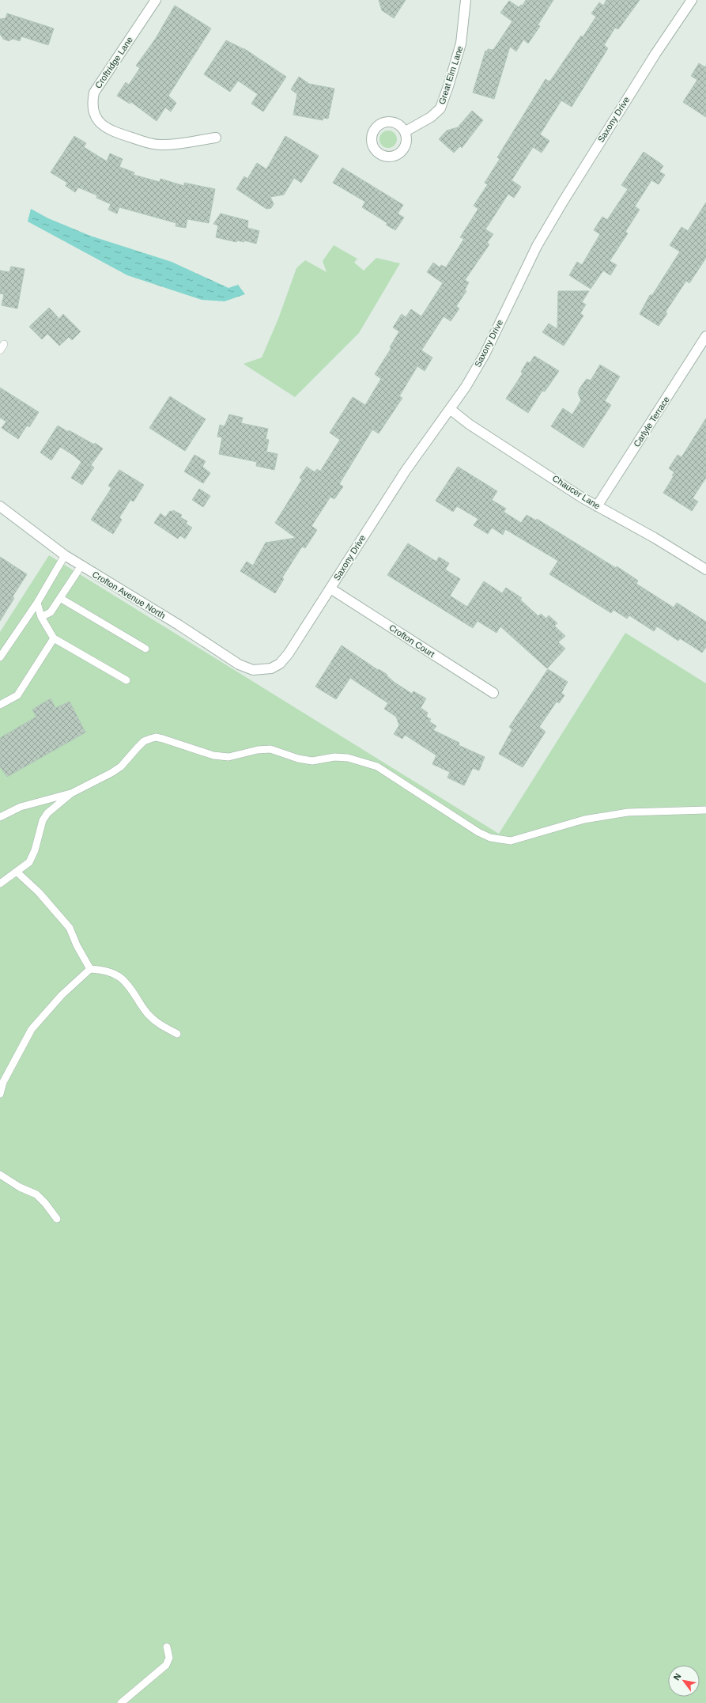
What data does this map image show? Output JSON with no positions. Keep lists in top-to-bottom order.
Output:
{
  "streets": {
    "street": [
      "Croftridge Lane",
      "Great Elm Lane",
      "Saxony Drive",
      "Carlyle Terrace",
      "Chaucer Lane",
      "Crofton Avenue North",
      "Crofton Court"
    ]
  },
  "crossings": [
    ["Saxony Drive", "Chaucer Lane"],
    ["Saxony Drive", "Crofton Avenue North"],
    ["Saxony Drive", "Crofton Court"],
    ["Carlyle Terrace", "Chaucer Lane"]
  ],
  "north": "top left"
}
